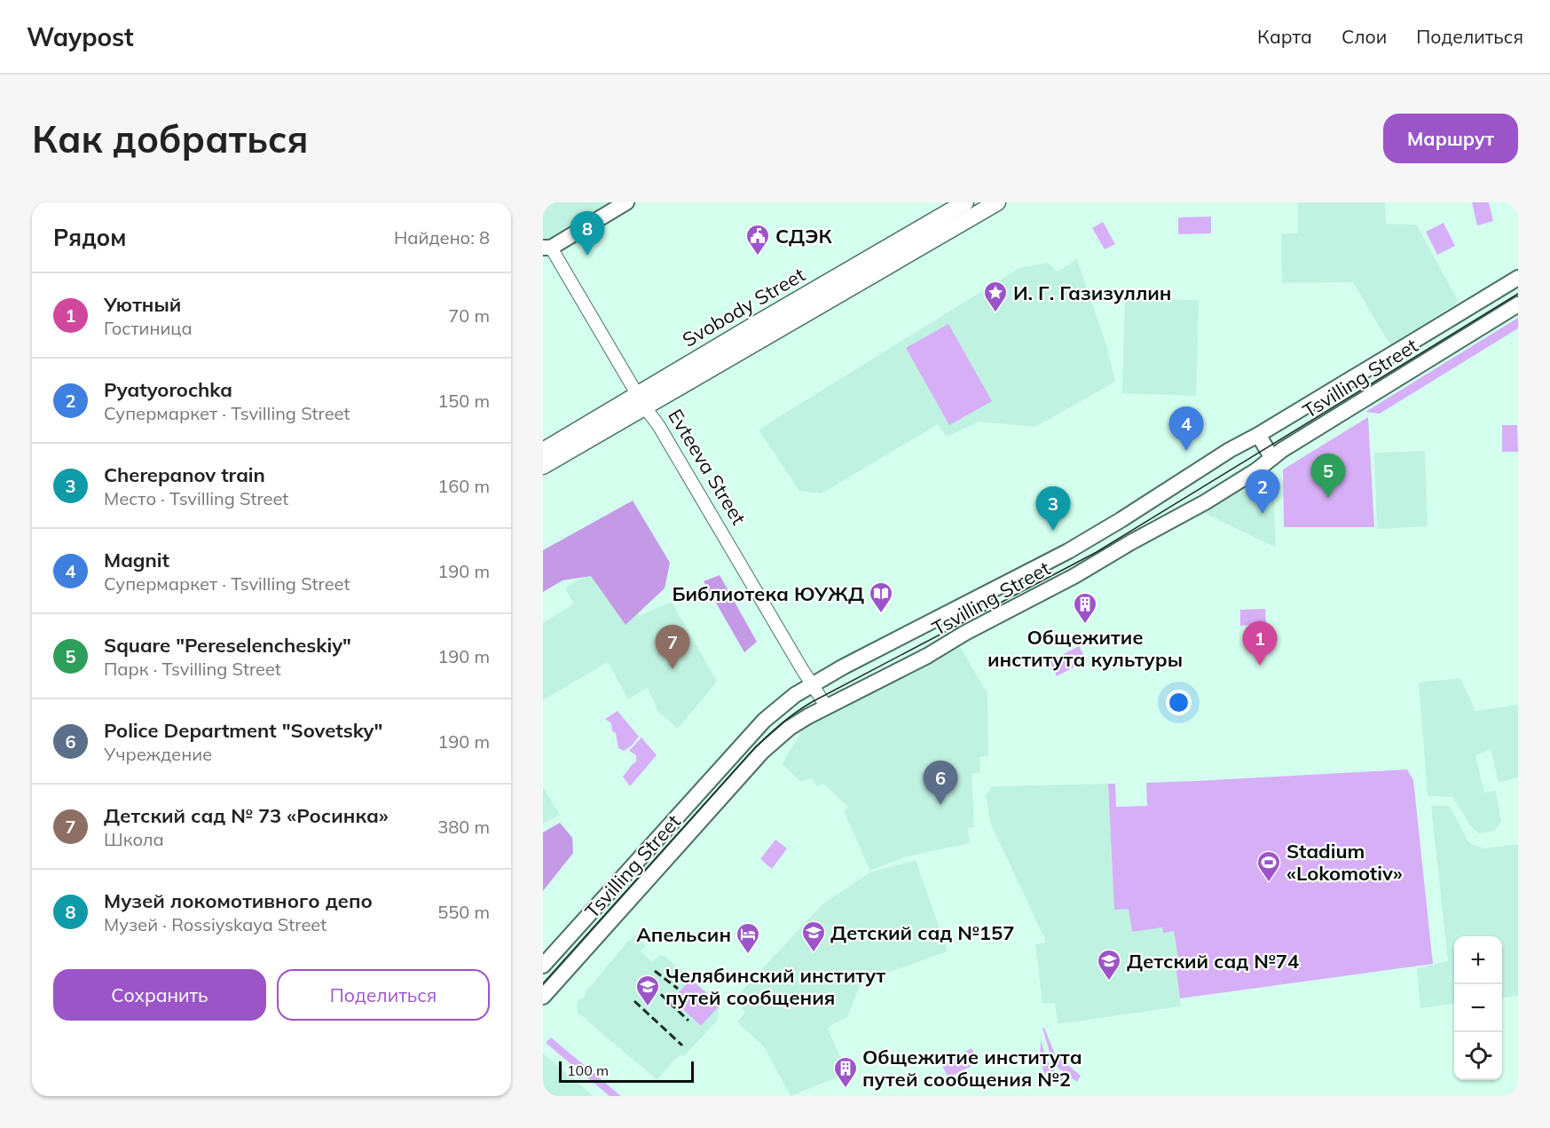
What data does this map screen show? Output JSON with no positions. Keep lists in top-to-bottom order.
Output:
{
  "streets": {
    "main road": ["Svobody Street", "Tsvilling Street"],
    "street": ["Evteeva Street"]
  },
  "crossings": [
    ["Svobody Street", "Evteeva Street"],
    ["Tsvilling Street", "Evteeva Street"]
  ],
  "places": {
    "public building": ["СДЭК"],
    "place": ["И. Г. Газизуллин"],
    "library": ["Библиотека ЮУЖД"],
    "building": ["Общежитие института культуры", "Общежитие института путей сообщения №2"],
    "sports": ["Stadium «Lokomotiv»"],
    "school or university": ["Детский сад №157", "Детский сад №74", "Челябинский институт путей сообщения"],
    "hotel": ["Апельсин"]
  },
  "scale_bar": "100 m",
  "page": {
    "header": "Waypost",
    "nav": ["Карта", "Слои", "Поделиться"],
    "buttons": [
      "Маршрут",
      ["Сохранить", "Поделиться"]
    ],
    "title": "Как добраться",
    "heading": ["Рядом", "Найдено: 8"],
    "pins": [
      "8",
      "4",
      "5",
      "2",
      "3",
      "1",
      "7",
      "6"
    ],
    "list": [
      {
        "mark": "1",
        "name": "Уютный",
        "note": "Гостиница",
        "value": "70 m"
      },
      {
        "mark": "2",
        "name": "Pyatyorochka",
        "note": "Супермаркет · Tsvilling Street",
        "value": "150 m"
      },
      {
        "mark": "3",
        "name": "Cherepanov train",
        "note": "Место · Tsvilling Street",
        "value": "160 m"
      },
      {
        "mark": "4",
        "name": "Magnit",
        "note": "Супермаркет · Tsvilling Street",
        "value": "190 m"
      },
      {
        "mark": "5",
        "name": "Square \"Pereselencheskiy\"",
        "note": "Парк · Tsvilling Street",
        "value": "190 m"
      },
      {
        "mark": "6",
        "name": "Police Department \"Sovetsky\"",
        "note": "Учреждение",
        "value": "190 m"
      },
      {
        "mark": "7",
        "name": "Детский сад № 73 «Росинка»",
        "note": "Школа",
        "value": "380 m"
      },
      {
        "mark": "8",
        "name": "Музей локомотивного депо",
        "note": "Музей · Rossiyskaya Street",
        "value": "550 m"
      }
    ],
    "map_buttons": ["+", "−"],
    "scale": "100 m"
  }
}
